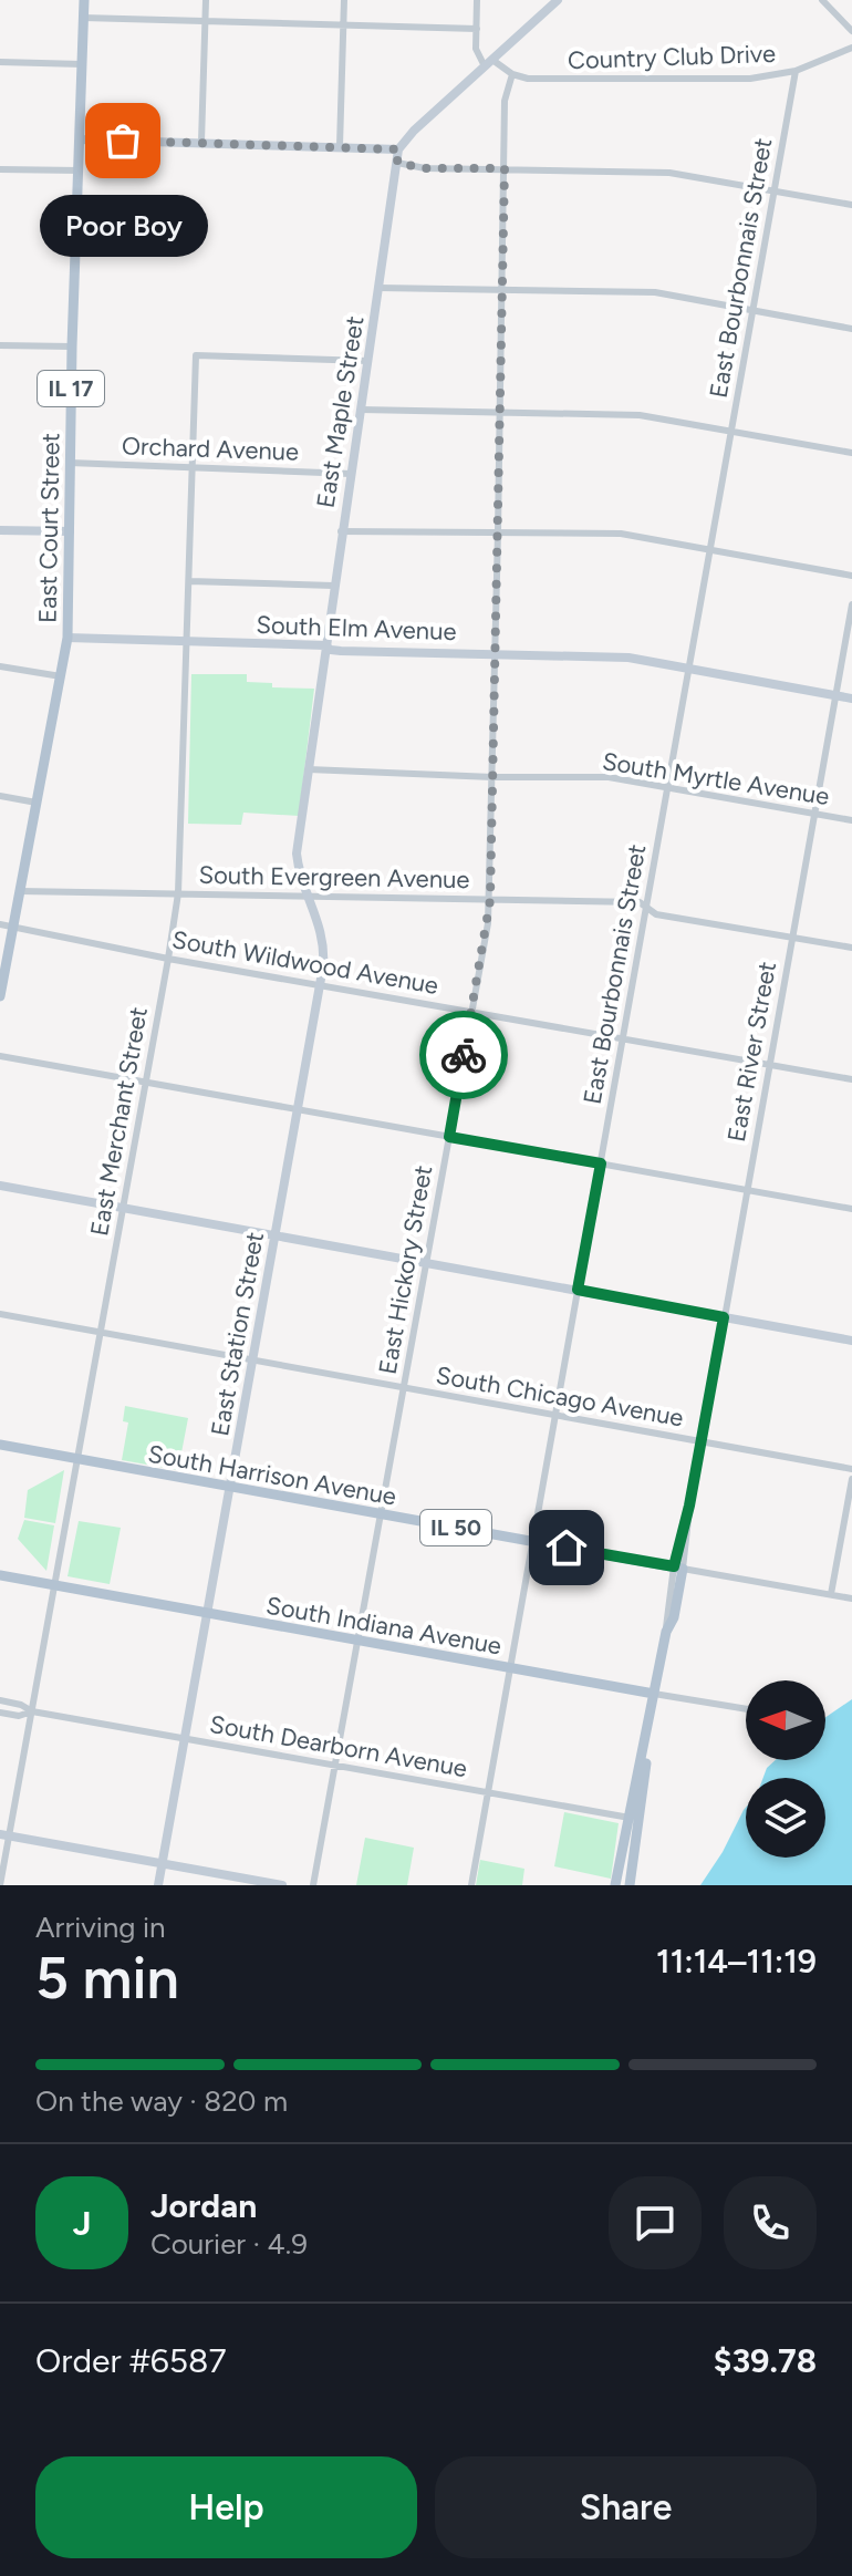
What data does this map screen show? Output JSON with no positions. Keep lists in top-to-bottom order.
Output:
{
  "streets": {
    "main road": [
      "IL 17",
      "East Maple Street",
      "East Court Street",
      "South Elm Avenue",
      "East River Street",
      "East Station Street",
      "South Harrison Avenue",
      "IL 50",
      "South Indiana Avenue"
    ],
    "street": [
      "Country Club Drive",
      "East Bourbonnais Street",
      "Orchard Avenue",
      "South Myrtle Avenue",
      "South Evergreen Avenue",
      "South Wildwood Avenue",
      "East Merchant Street",
      "East Hickory Street",
      "South Chicago Avenue",
      "South Dearborn Avenue"
    ]
  },
  "crossings": [
    ["Country Club Drive", "East Bourbonnais Street"],
    ["Country Club Drive", "East Hickory Street"],
    ["East Bourbonnais Street", "South Elm Avenue"],
    ["East Bourbonnais Street", "South Myrtle Avenue"],
    ["East Bourbonnais Street", "South Evergreen Avenue"],
    ["East Bourbonnais Street", "South Wildwood Avenue"],
    ["East Bourbonnais Street", "South Chicago Avenue"],
    ["East Bourbonnais Street", "South Harrison Avenue"],
    ["East Bourbonnais Street", "South Indiana Avenue"],
    ["East Bourbonnais Street", "South Dearborn Avenue"],
    ["East Maple Street", "Orchard Avenue"],
    ["East Maple Street", "South Elm Avenue"],
    ["East Maple Street", "South Myrtle Avenue"],
    ["East Maple Street", "South Evergreen Avenue"],
    ["East Maple Street", "East Merchant Street"],
    ["East Maple Street", "East Station Street"],
    ["Orchard Avenue", "East Court Street"],
    ["Orchard Avenue", "East Merchant Street"],
    ["East Court Street", "South Elm Avenue"],
    ["East Court Street", "South Evergreen Avenue"],
    ["East Court Street", "South Wildwood Avenue"],
    ["South Elm Avenue", "East River Street"],
    ["South Elm Avenue", "East Merchant Street"],
    ["South Elm Avenue", "East Hickory Street"],
    ["South Myrtle Avenue", "East River Street"],
    ["South Myrtle Avenue", "East Hickory Street"],
    ["South Evergreen Avenue", "East River Street"],
    ["South Evergreen Avenue", "East Merchant Street"],
    ["South Evergreen Avenue", "East Hickory Street"],
    ["South Evergreen Avenue", "East Station Street"],
    ["South Wildwood Avenue", "East River Street"],
    ["South Wildwood Avenue", "East Merchant Street"],
    ["South Wildwood Avenue", "East Hickory Street"],
    ["South Wildwood Avenue", "East Station Street"],
    ["East River Street", "South Chicago Avenue"],
    ["East River Street", "South Harrison Avenue"],
    ["East River Street", "South Indiana Avenue"],
    ["East River Street", "South Dearborn Avenue"],
    ["East Merchant Street", "South Chicago Avenue"],
    ["East Merchant Street", "South Harrison Avenue"],
    ["East Merchant Street", "South Indiana Avenue"],
    ["East Merchant Street", "South Dearborn Avenue"],
    ["East Hickory Street", "South Chicago Avenue"],
    ["East Hickory Street", "South Harrison Avenue"],
    ["East Hickory Street", "South Indiana Avenue"],
    ["East Hickory Street", "South Dearborn Avenue"],
    ["East Station Street", "South Chicago Avenue"],
    ["East Station Street", "South Harrison Avenue"],
    ["East Station Street", "South Indiana Avenue"],
    ["East Station Street", "South Dearborn Avenue"]
  ],
  "places": ["Poor Boy"],
  "north": "left",
  "page": {
    "bubble": "Poor Boy",
    "heading": ["5 min", "Arriving in", "11:14–11:19"],
    "panel": [
      "Jordan",
      "Courier · 4.9",
      "Order #6587",
      "$39.78"
    ],
    "bar": "On the way · 820 m",
    "round": "J",
    "buttons": ["Help", "Share"]
  }
}
